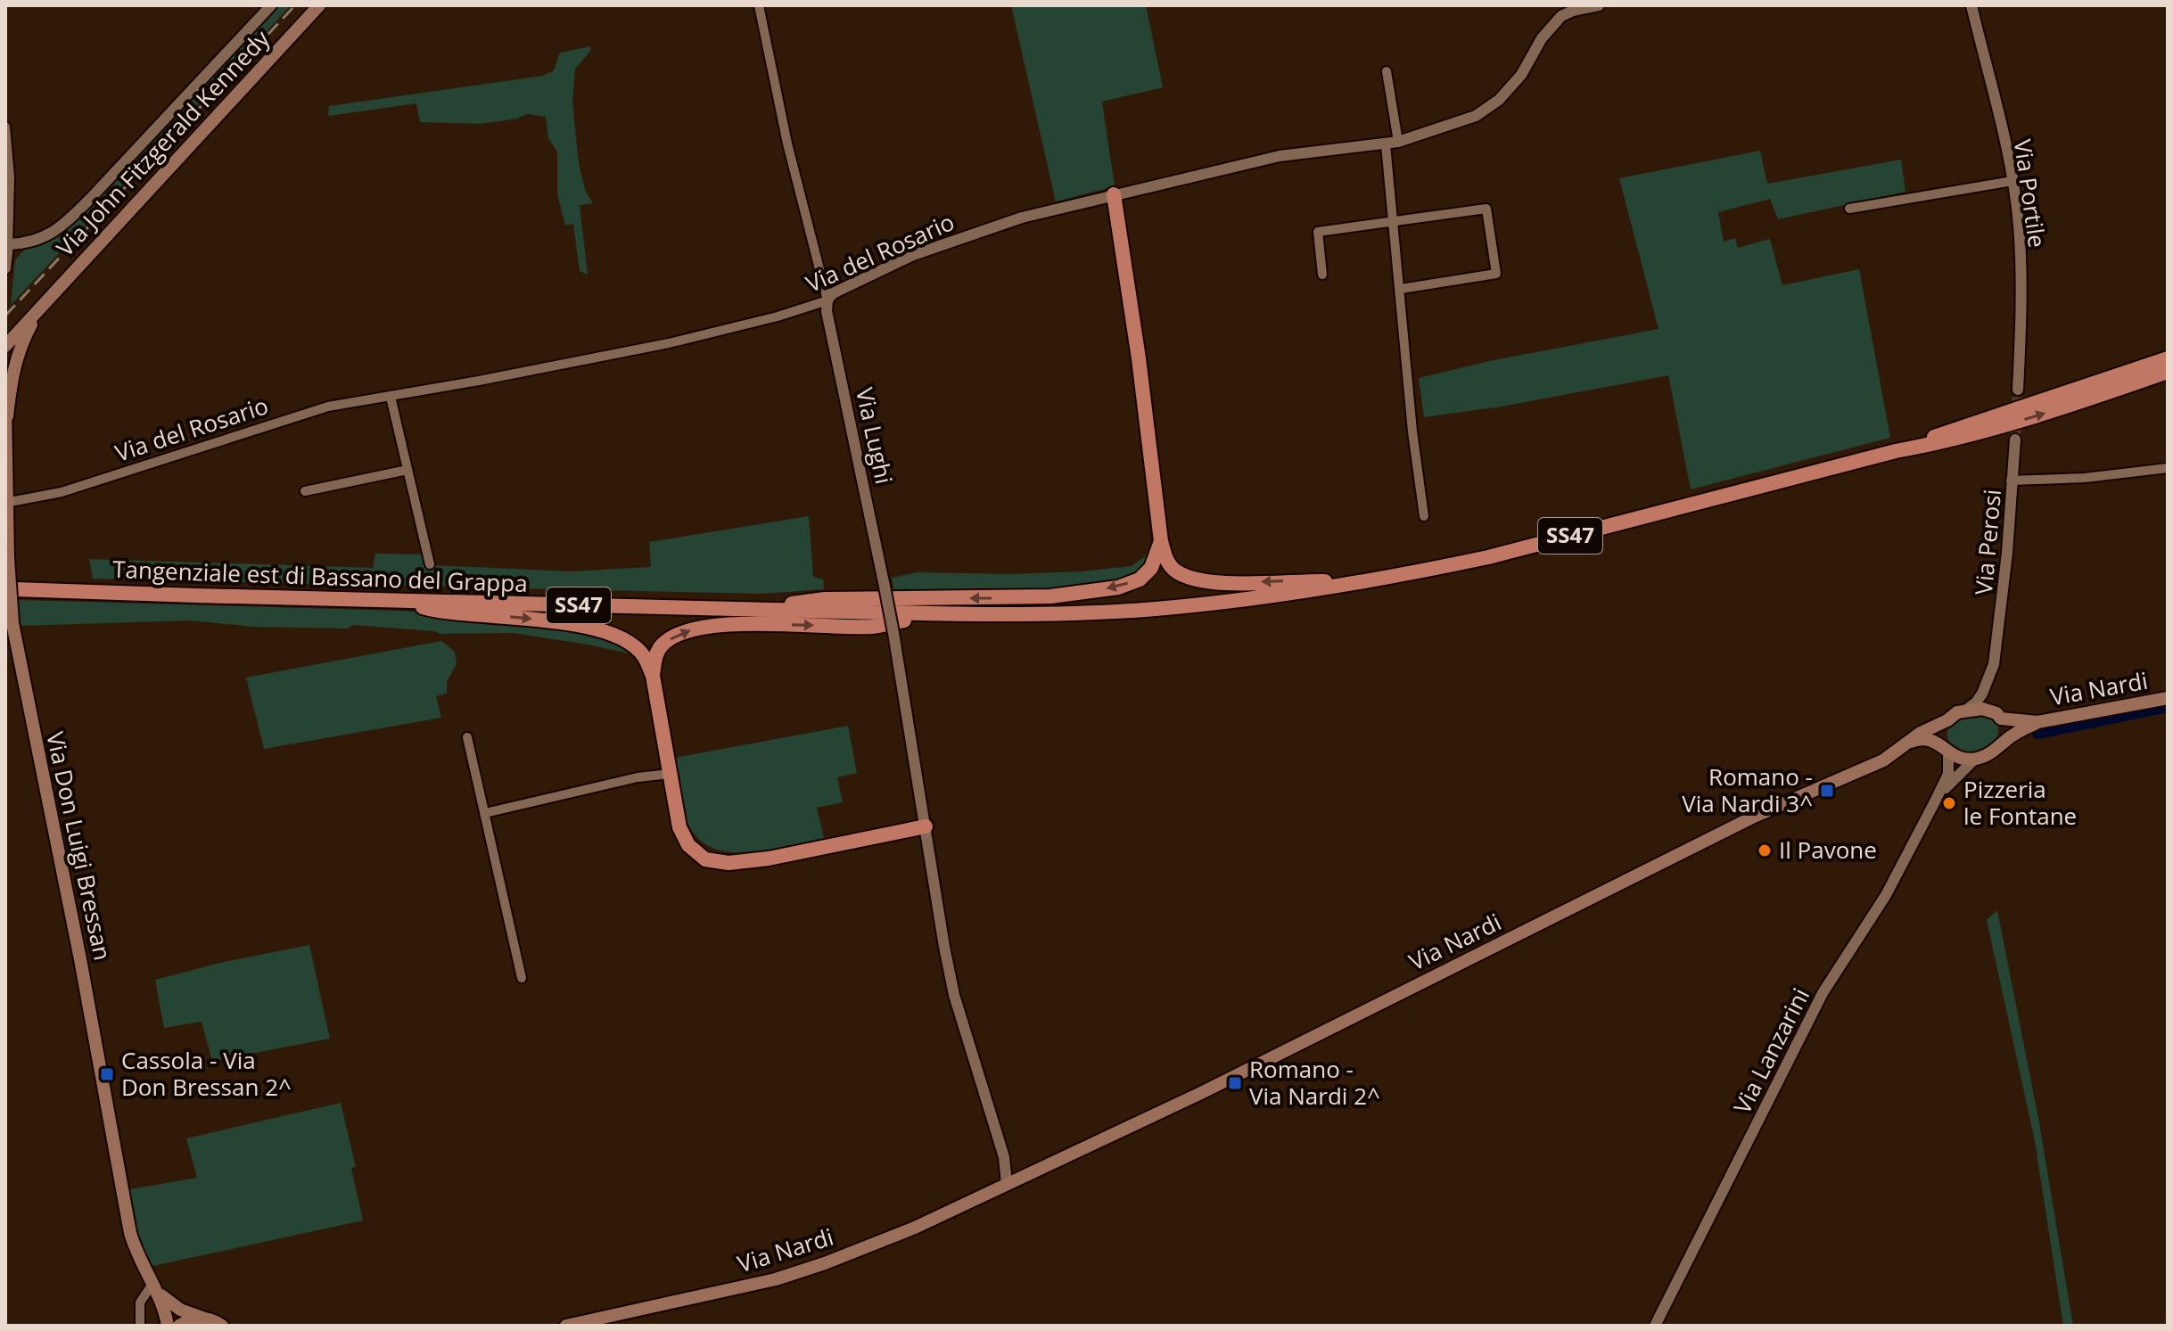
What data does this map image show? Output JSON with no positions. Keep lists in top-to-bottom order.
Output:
{
  "streets": {
    "highway": ["SS47", "Tangenziale est di Bassano del Grappa"],
    "main road": ["Via John Fitzgerald Kennedy", "Via Nardi", "Via Don Luigi Bressan"],
    "street": [
      "Via Portile",
      "Via del Rosario",
      "Via Lughi",
      "Via Perosi",
      "Via Lanzarini"
    ]
  },
  "crossings": [
    ["Via John Fitzgerald Kennedy", "Via Don Luigi Bressan"],
    ["Via del Rosario", "Via Lughi"],
    ["Via del Rosario", "Via Don Luigi Bressan"],
    ["Via Nardi", "Via Lanzarini"]
  ],
  "places": {
    "transit": ["Romano - Via Nardi 3^", "Cassola - Via Don Bressan 2^", "Romano - Via Nardi 2^"],
    "other": ["Pizzeria le Fontane", "Il Pavone"]
  }
}
